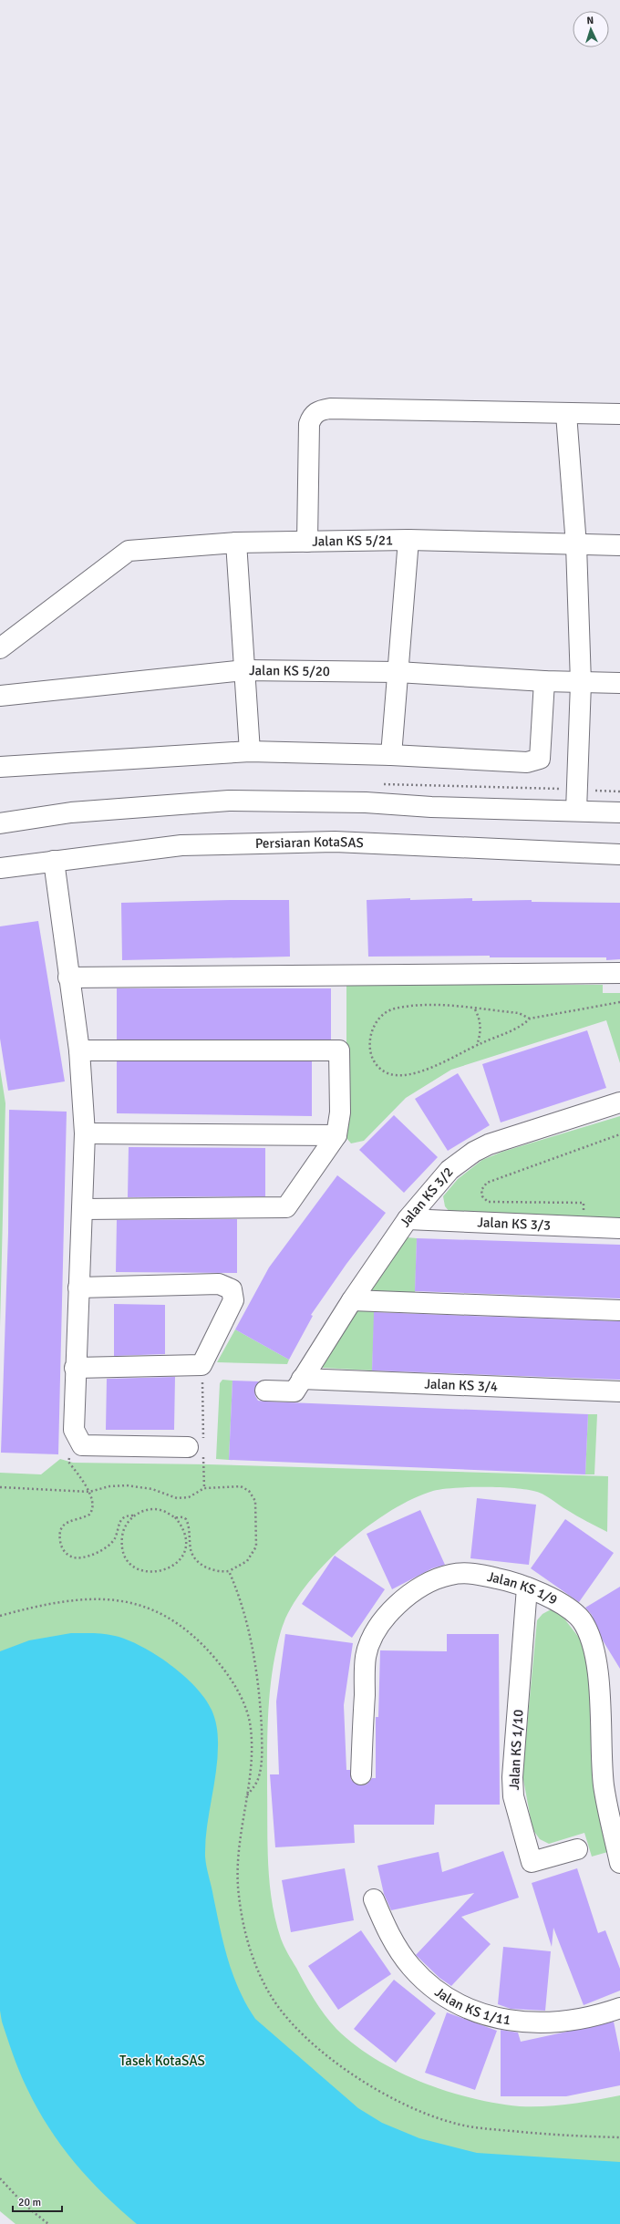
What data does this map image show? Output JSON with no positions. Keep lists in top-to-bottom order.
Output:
{
  "streets": {
    "street": [
      "Jalan KS 5/21",
      "Jalan KS 5/20",
      "Persiaran KotaSAS",
      "Jalan KS 3/2",
      "Jalan KS 3/3",
      "Jalan KS 3/4",
      "Jalan KS 1/9",
      "Jalan KS 1/10",
      "Jalan KS 1/11"
    ]
  },
  "crossings": [
    ["Jalan KS 3/2", "Jalan KS 3/3"],
    ["Jalan KS 3/2", "Jalan KS 3/4"],
    ["Jalan KS 1/9", "Jalan KS 1/10"]
  ],
  "parks": ["Tasek KotaSAS"],
  "scale_bar": "20 m",
  "north": "top"
}
